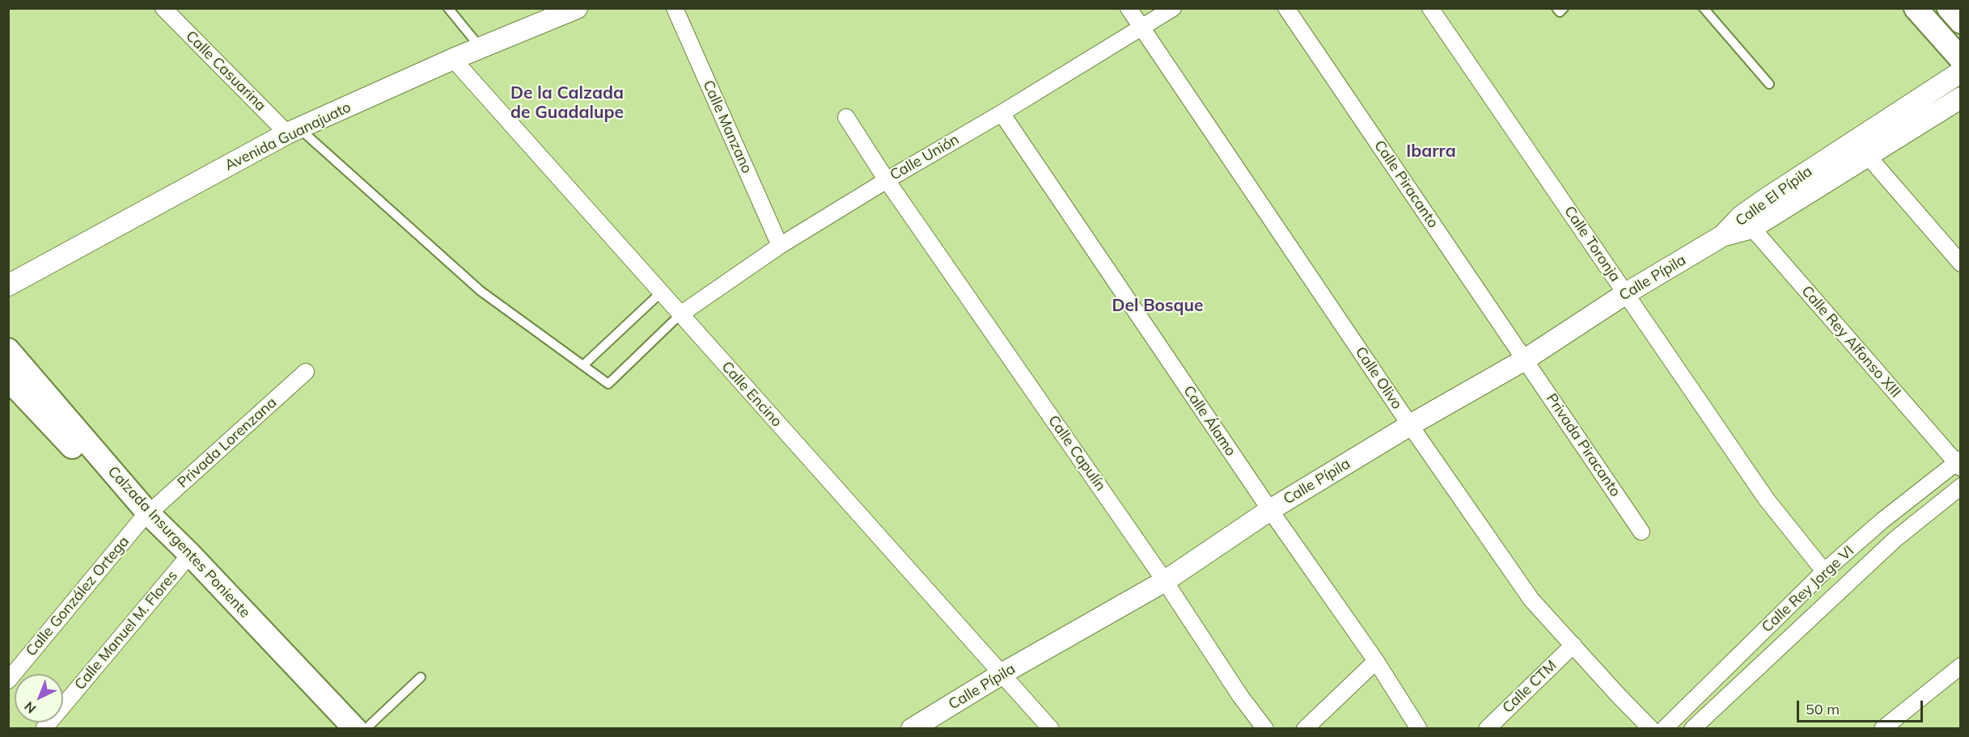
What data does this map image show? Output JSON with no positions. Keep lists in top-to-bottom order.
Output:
{
  "streets": {
    "main road": ["Calzada Insurgentes Poniente"],
    "street": [
      "Calle Casuarina",
      "Calle Manzano",
      "Avenida Guanajuato",
      "Calle Unión",
      "Calle Piracanto",
      "Calle El Pípila",
      "Calle Toronja",
      "Calle Pípila",
      "Calle Rey Alfonso XIII",
      "Calle Olivo",
      "Calle Encino",
      "Calle Álamo",
      "Privada Lorenzana",
      "Privada Piracanto",
      "Calle Capulín",
      "Calle Rey Jorge VI",
      "Calle González Ortega",
      "Calle Manuel M. Flores",
      "Calle CTM"
    ]
  },
  "crossings": [
    ["Calle Casuarina", "Avenida Guanajuato"],
    ["Calle Manzano", "Calle Unión"],
    ["Avenida Guanajuato", "Calle Encino"],
    ["Calle Unión", "Calle Olivo"],
    ["Calle Unión", "Calle Encino"],
    ["Calle Unión", "Calle Álamo"],
    ["Calle Unión", "Calle Capulín"],
    ["Calle Piracanto", "Calle Pípila"],
    ["Calle Piracanto", "Privada Piracanto"],
    ["Calle El Pípila", "Calle Pípila"],
    ["Calle El Pípila", "Calle Rey Alfonso XIII"],
    ["Calle Toronja", "Calle Pípila"],
    ["Calle Toronja", "Calle Rey Jorge VI"],
    ["Calle Pípila", "Calle Olivo"],
    ["Calle Pípila", "Calle Encino"],
    ["Calle Pípila", "Calle Álamo"],
    ["Calle Pípila", "Privada Piracanto"],
    ["Calle Pípila", "Calle Capulín"],
    ["Calle Rey Alfonso XIII", "Calle Rey Jorge VI"],
    ["Calle Olivo", "Calle CTM"],
    ["Privada Lorenzana", "Calzada Insurgentes Poniente"],
    ["Privada Lorenzana", "Calle González Ortega"],
    ["Calzada Insurgentes Poniente", "Calle González Ortega"],
    ["Calzada Insurgentes Poniente", "Calle Manuel M. Flores"]
  ],
  "districts": ["De la Calzada de Guadalupe", "Ibarra", "Del Bosque"],
  "scale_bar": "50 m",
  "north": "bottom left"
}
